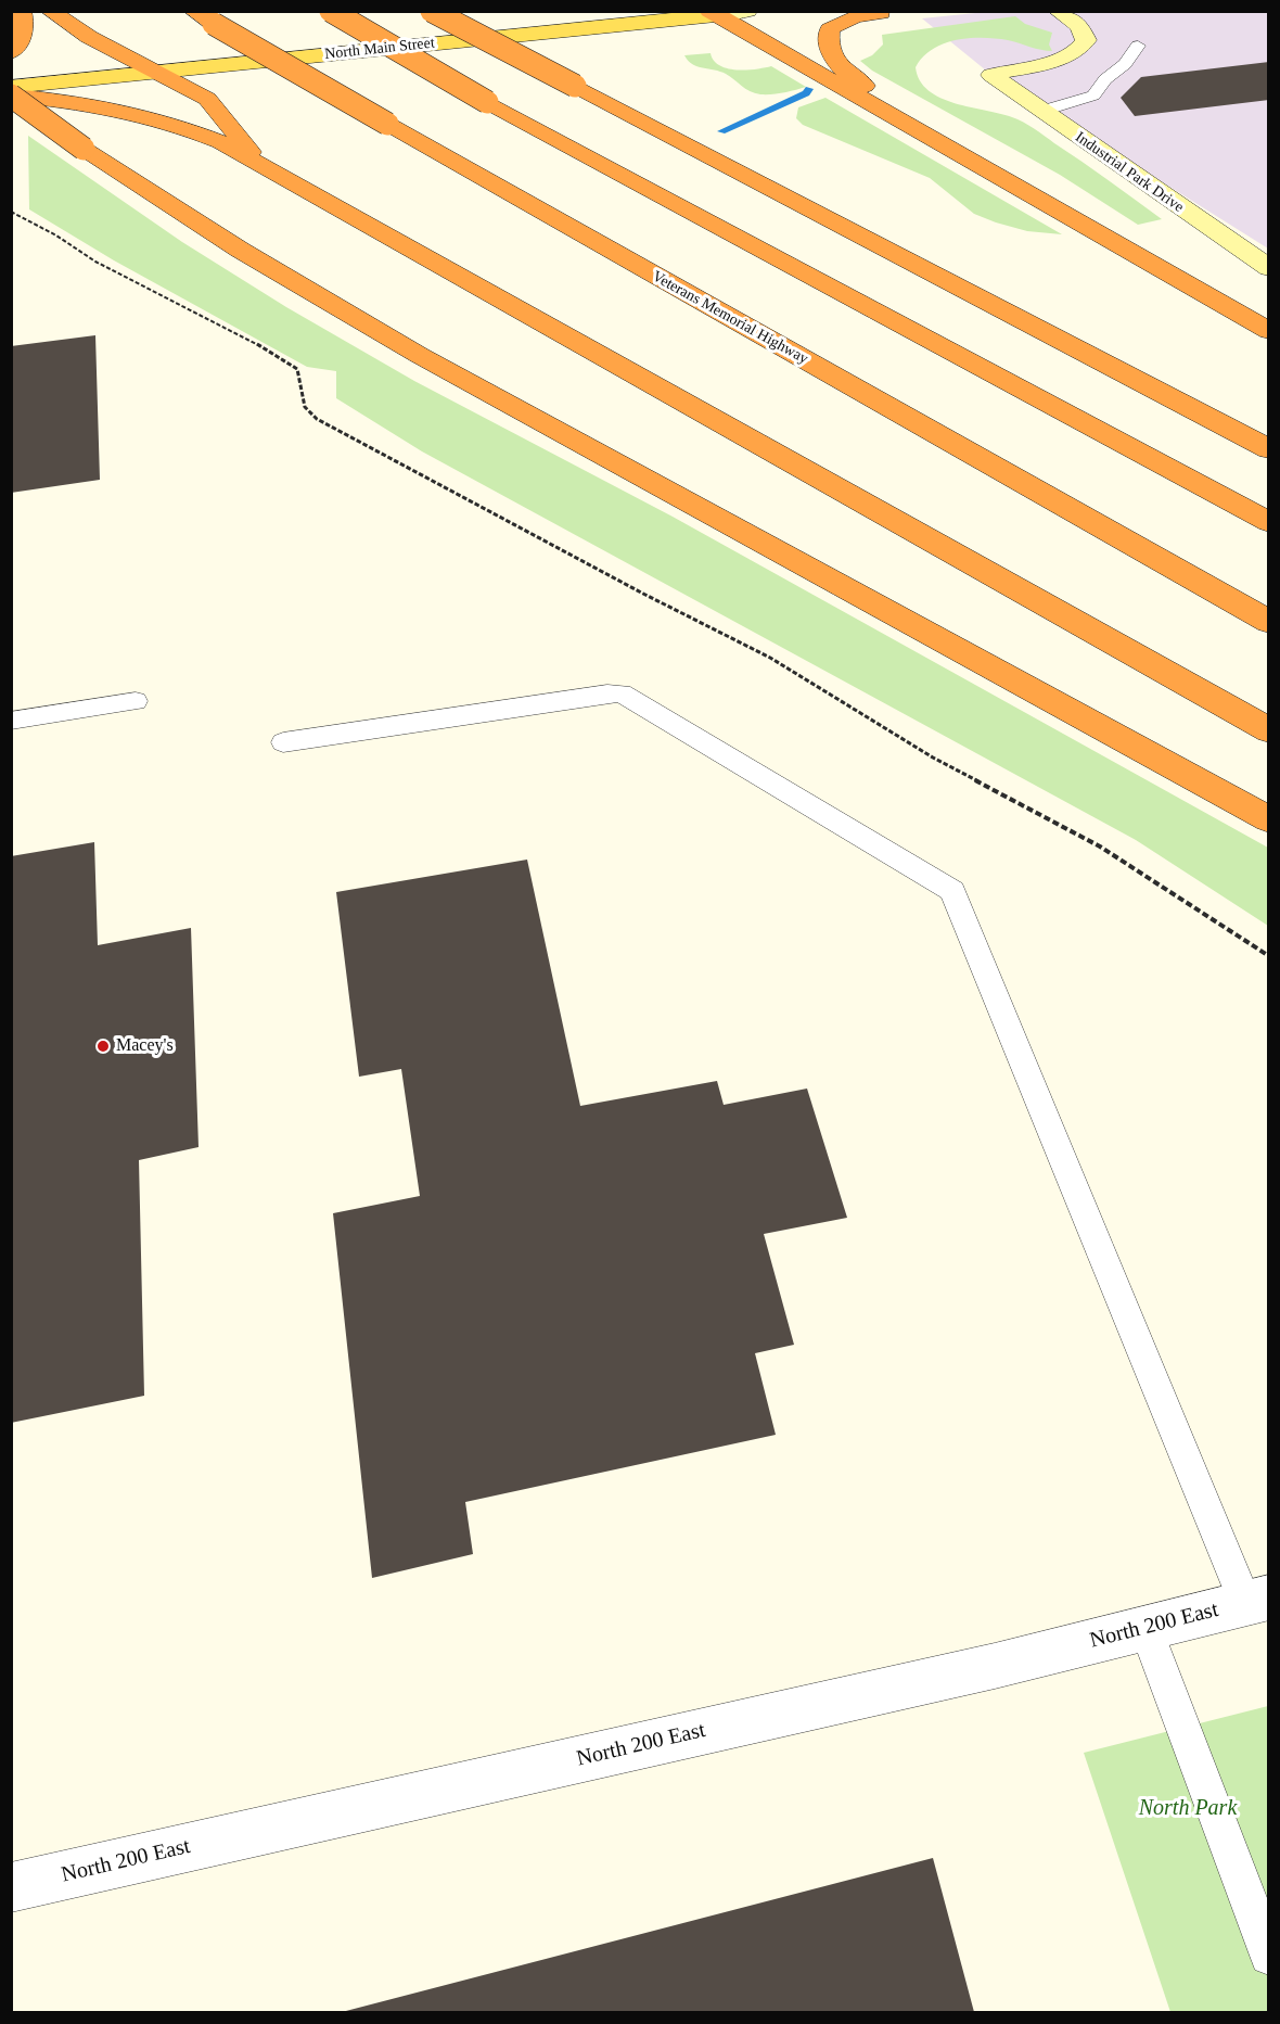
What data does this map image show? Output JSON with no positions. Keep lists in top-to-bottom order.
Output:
{
  "streets": {
    "highway": ["Veterans Memorial Highway"],
    "main road": ["North Main Street"],
    "street": ["Industrial Park Drive", "North 200 East"]
  },
  "parks": ["North Park"],
  "places": ["Macey's"]
}
